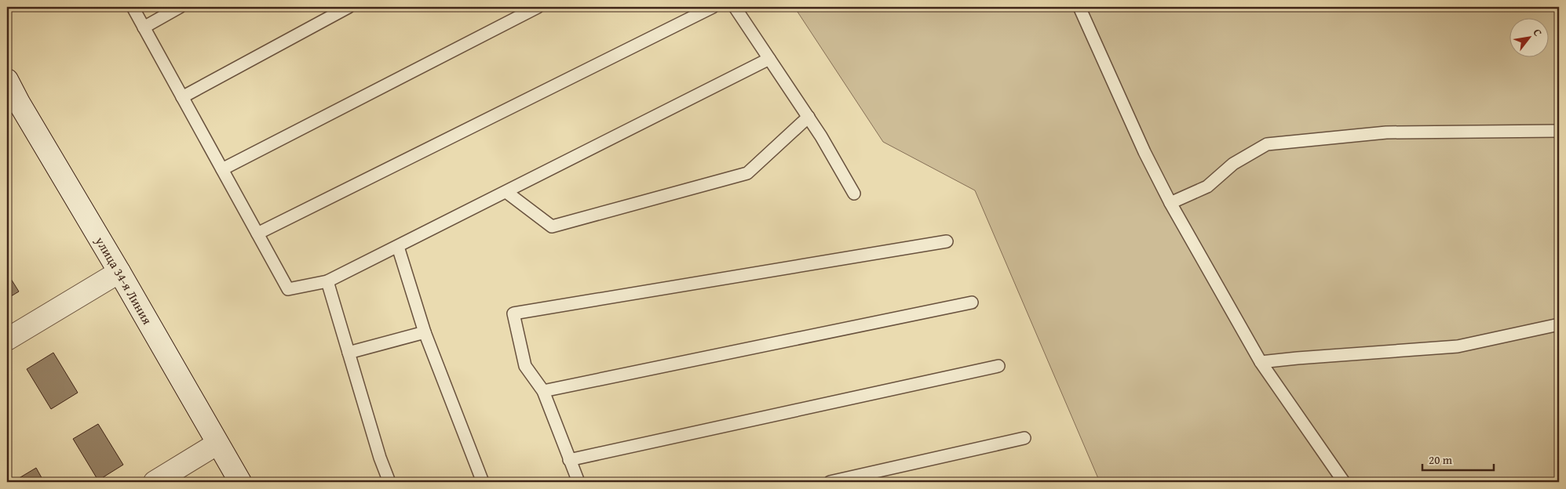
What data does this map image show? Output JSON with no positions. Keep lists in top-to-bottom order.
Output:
{
  "streets": {
    "main road": ["улица 34-я Линия"]
  },
  "scale_bar": "20 m",
  "north": "top right"
}
